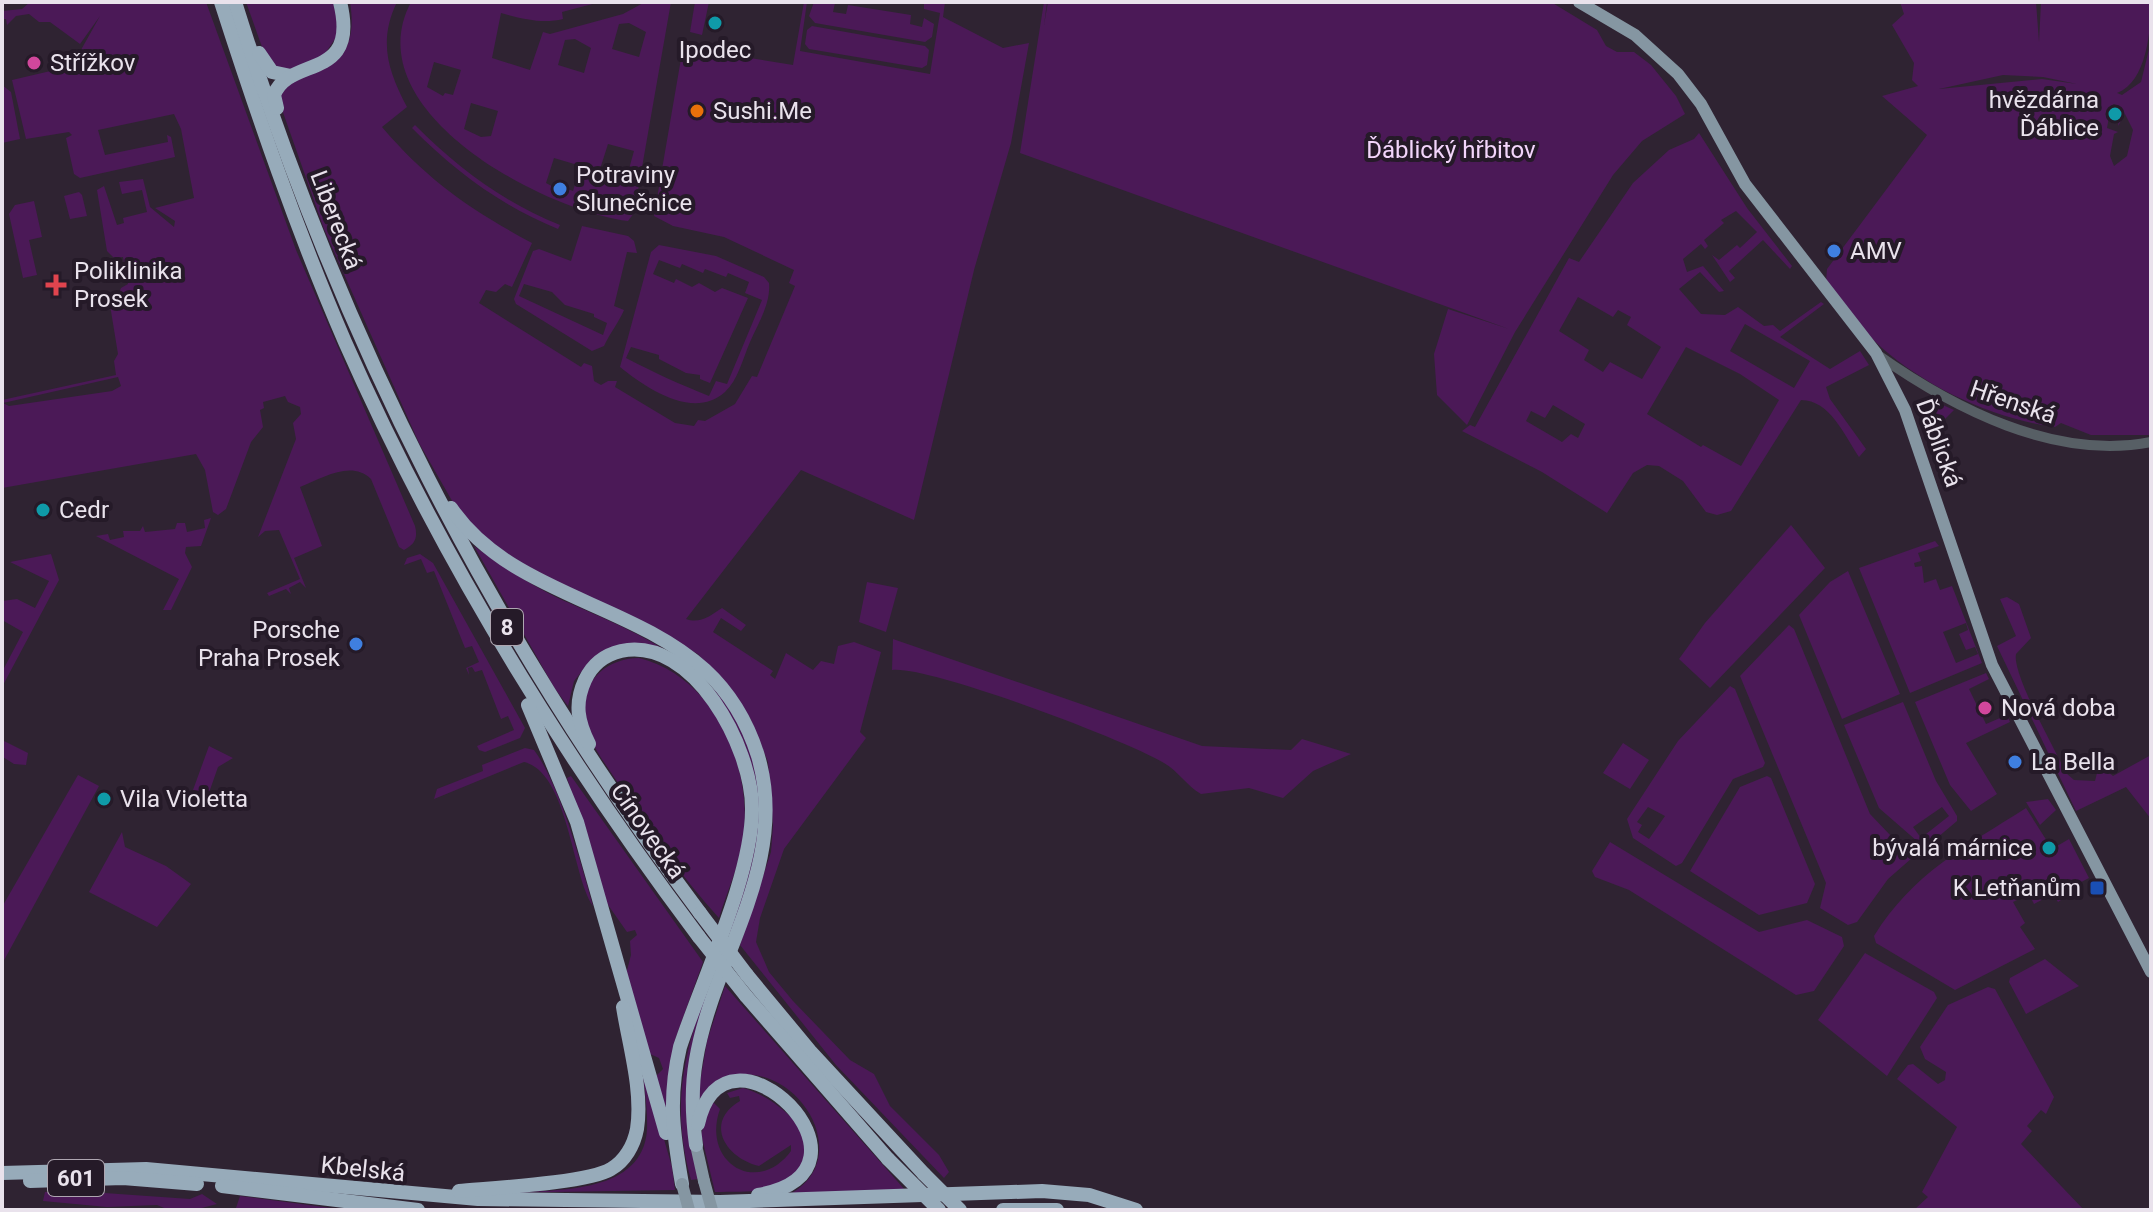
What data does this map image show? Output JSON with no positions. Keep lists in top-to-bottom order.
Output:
{
  "streets": {
    "highway": [
      "Liberecká",
      "8",
      "Cínovecká",
      "Kbelská",
      "601"
    ],
    "main road": ["Ďáblická"],
    "street": ["Hřenská"]
  },
  "crossings": [
    ["Liberecká", "Cínovecká"],
    ["Hřenská", "Ďáblická"],
    ["Kbelská", "601"]
  ],
  "parks": ["Ďáblický hřbitov"],
  "places": {
    "other": [
      "Ipodec",
      "Střížkov",
      "Sushi.Me",
      "hvězdárna Ďáblice",
      "Potraviny Slunečnice",
      "AMV",
      "Cedr",
      "Porsche Praha Prosek",
      "Nová doba",
      "La Bella",
      "Vila Violetta",
      "bývalá márnice"
    ],
    "health": ["Poliklinika Prosek"],
    "transit": ["K Letňanům"]
  }
}
